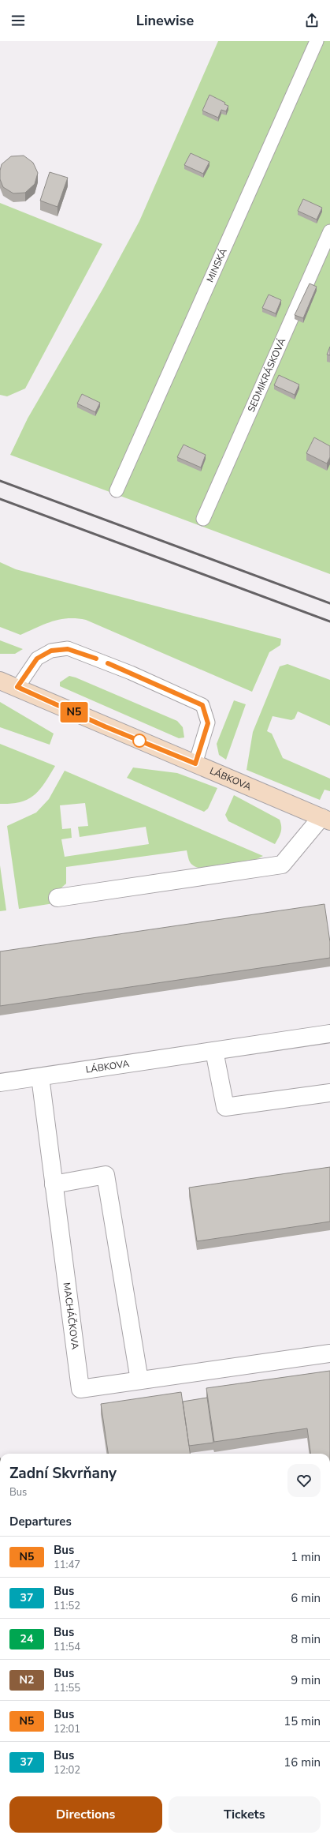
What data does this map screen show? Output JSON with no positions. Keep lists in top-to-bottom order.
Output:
{
  "streets": {
    "street": ["LÁBKOVA", "MACHÁČKOVA"],
    "lane": ["MINSKÁ", "SEDMIKRÁSKOVÁ"]
  },
  "crossings": [
    ["LÁBKOVA", "MACHÁČKOVA"]
  ],
  "lines": ["bus line N5"],
  "page": {
    "header": "Linewise",
    "on_map": "N5",
    "heading": [
      ["Zadní Skvrňany", "Bus"],
      "Departures"
    ],
    "list": [
      {
        "mark": "N5",
        "name": "Bus",
        "note": "11:47",
        "value": "1 min"
      },
      {
        "mark": "37",
        "name": "Bus",
        "note": "11:52",
        "value": "6 min"
      },
      {
        "mark": "24",
        "name": "Bus",
        "note": "11:54",
        "value": "8 min"
      },
      {
        "mark": "N2",
        "name": "Bus",
        "note": "11:55",
        "value": "9 min"
      },
      {
        "mark": "N5",
        "name": "Bus",
        "note": "12:01",
        "value": "15 min"
      },
      {
        "mark": "37",
        "name": "Bus",
        "note": "12:02",
        "value": "16 min"
      }
    ],
    "buttons": ["Directions", "Tickets"]
  }
}
